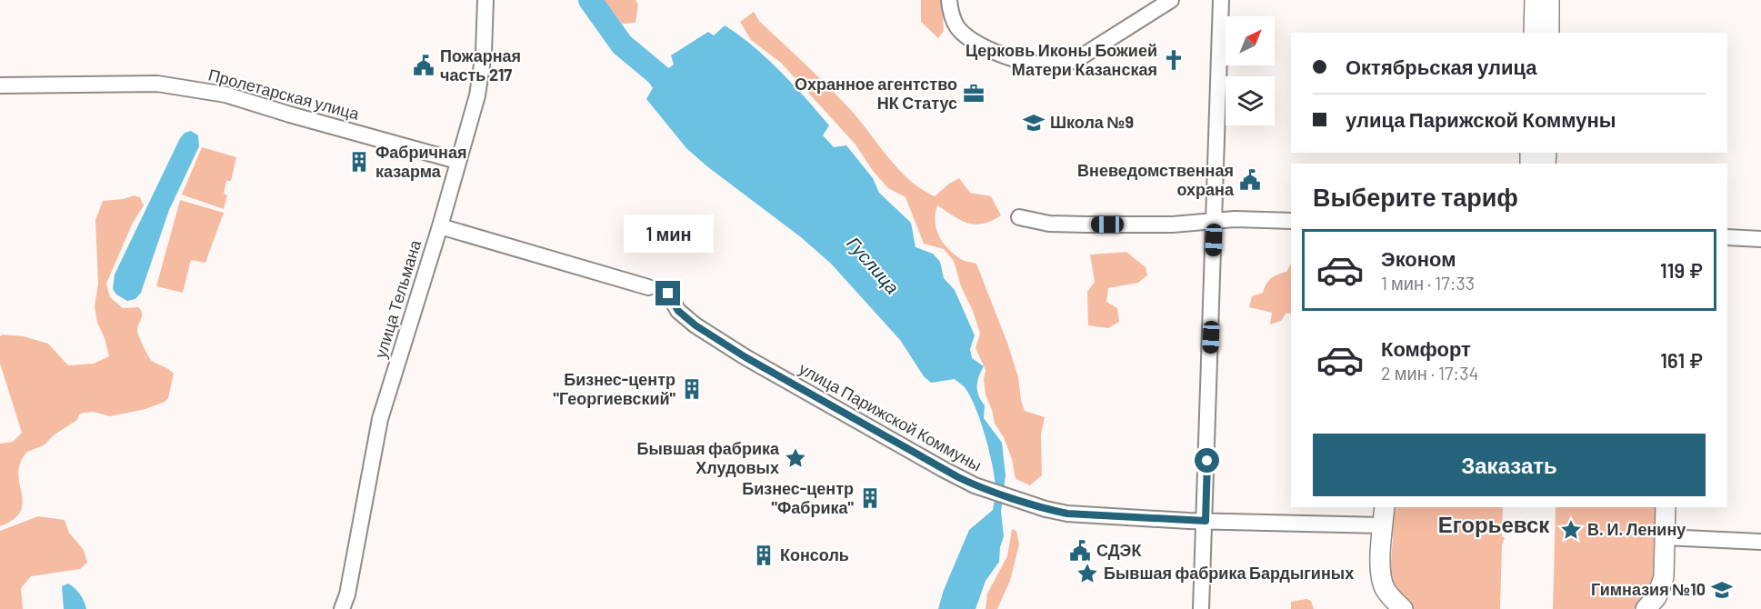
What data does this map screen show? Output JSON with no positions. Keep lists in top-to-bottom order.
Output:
{
  "streets": {
    "street": ["Пролетарская улица", "улица Тельмана", "улица Парижской Коммуны"]
  },
  "crossings": [
    ["Пролетарская улица", "улица Тельмана"]
  ],
  "districts": ["Егорьевск"],
  "water": ["Гуслица"],
  "places": {
    "church": ["Церковь Иконы Божией Матери Казанская"],
    "public building": ["Пожарная часть 217", "Вневедомственная охрана", "СДЭК"],
    "office": ["Охранное агентство НК Статус"],
    "school or university": ["Школа №9", "Гимназия №10"],
    "building": [
      "Фабричная казарма",
      "Бизнес-центр \"Георгиевский\"",
      "Бизнес-центр \"Фабрика\"",
      "Консоль"
    ],
    "place": ["Бывшая фабрика Хлудовых", "В. И. Ленину", "Бывшая фабрика Бардыгиных"]
  },
  "north": "top right",
  "page": {
    "banner": ["Октябрьская улица", "улица Парижской Коммуны"],
    "heading": "Выберите тариф",
    "bubble": "1 мин",
    "list": [
      {
        "name": "Эконом",
        "note": "1 мин · 17:33",
        "value": "119 ₽"
      },
      {
        "name": "Комфорт",
        "note": "2 мин · 17:34",
        "value": "161 ₽"
      }
    ],
    "buttons": "Заказать"
  }
}
